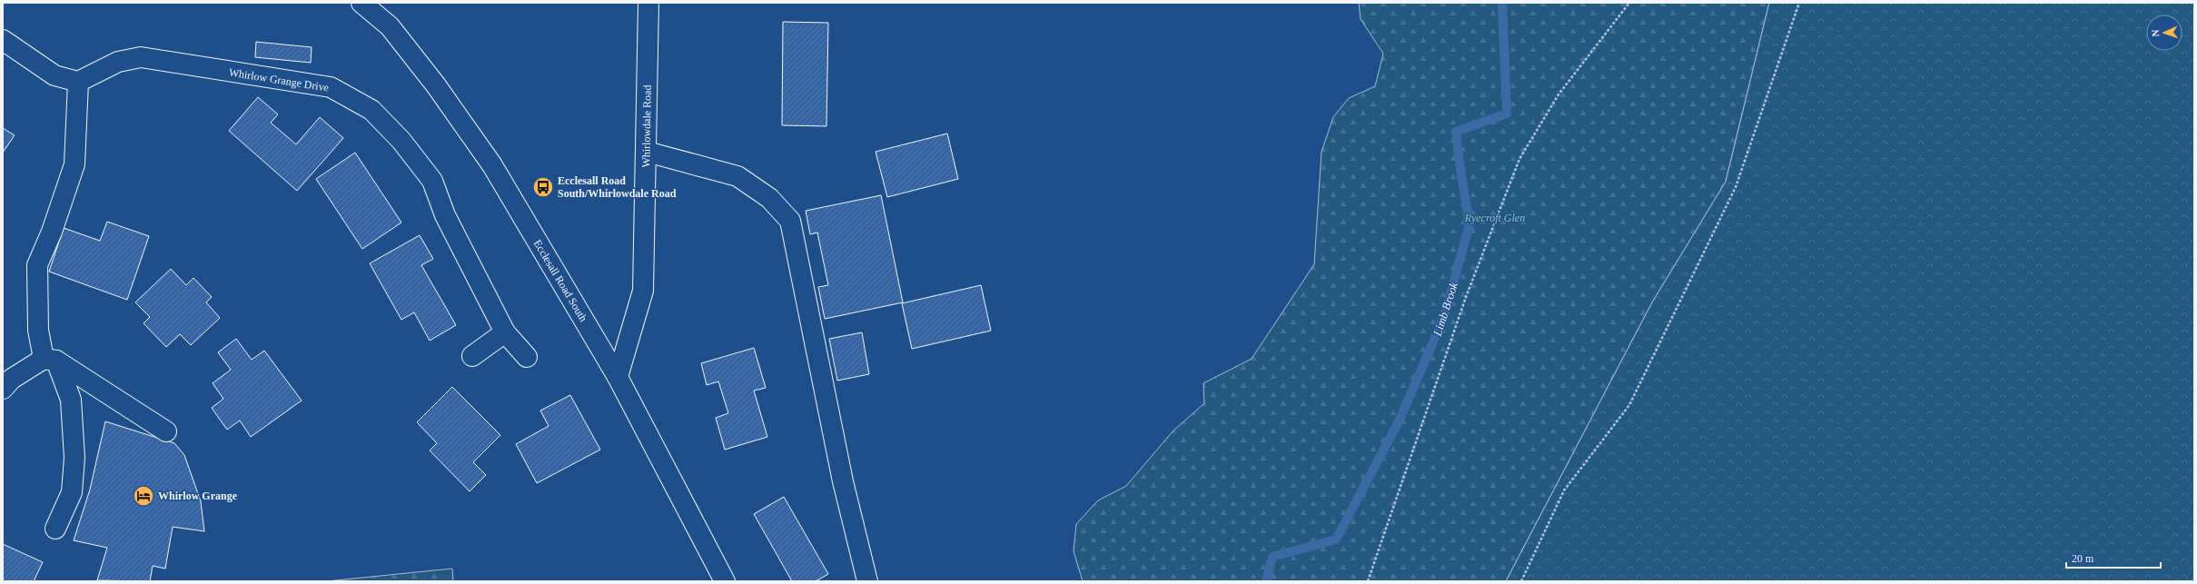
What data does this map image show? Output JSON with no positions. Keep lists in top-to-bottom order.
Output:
{
  "streets": {
    "main road": ["Whirlow Grange Drive", "Whirlowdale Road", "Ecclesall Road South"]
  },
  "crossings": [
    ["Whirlowdale Road", "Ecclesall Road South"]
  ],
  "water": ["Limb Brook"],
  "parks": ["Ryecroft Glen"],
  "places": {
    "bus stop": ["Ecclesall Road South/Whirlowdale Road"],
    "hotel": ["Whirlow Grange"]
  },
  "scale_bar": "20 m",
  "north": "left"
}
